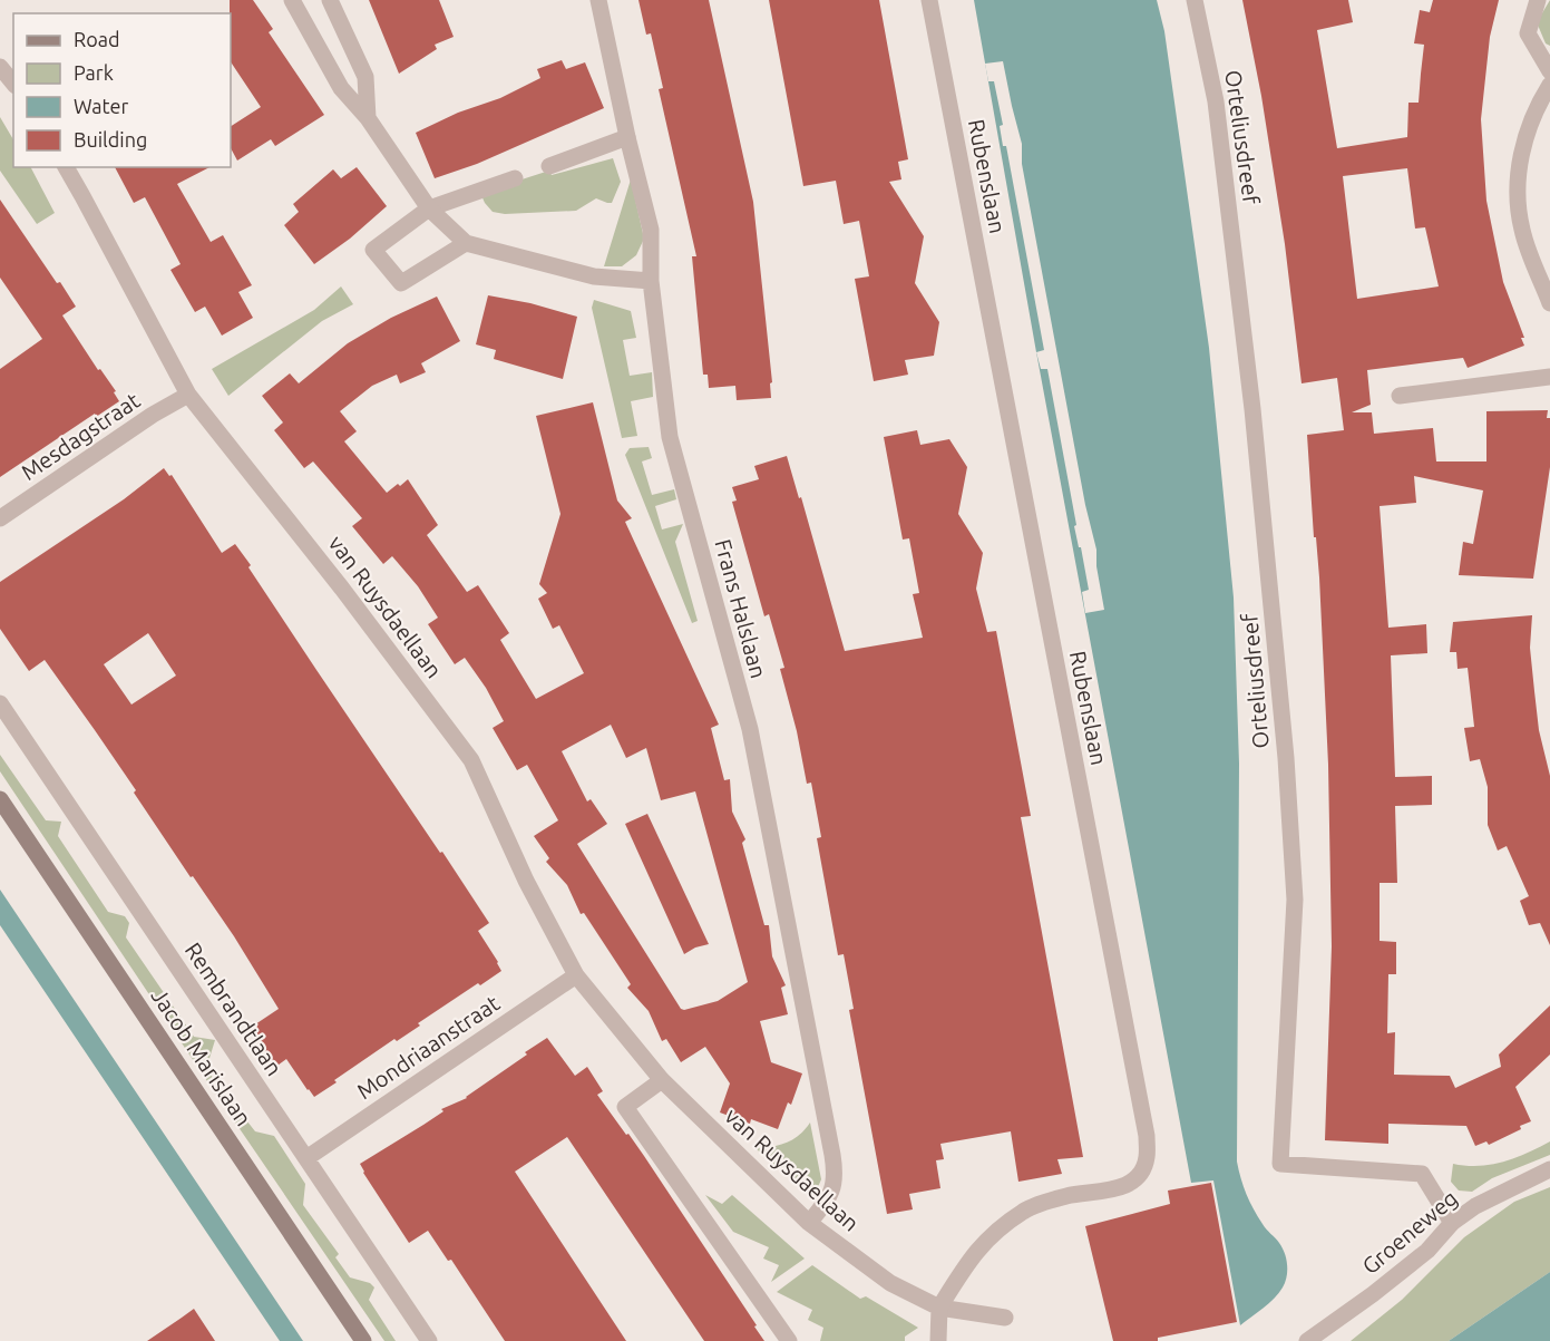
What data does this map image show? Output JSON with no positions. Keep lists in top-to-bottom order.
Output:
{
  "streets": {
    "main road": ["Jacob Marislaan"],
    "street": [
      "Orteliusdreef",
      "Rubenslaan",
      "Mesdagstraat",
      "van Ruysdaellaan",
      "Frans Halslaan",
      "Rembrandtlaan",
      "Mondriaanstraat",
      "Groeneweg"
    ]
  },
  "crossings": [
    ["Orteliusdreef", "Groeneweg"],
    ["Rubenslaan", "van Ruysdaellaan"],
    ["Mesdagstraat", "van Ruysdaellaan"],
    ["van Ruysdaellaan", "Frans Halslaan"],
    ["van Ruysdaellaan", "Mondriaanstraat"],
    ["Rembrandtlaan", "Mondriaanstraat"]
  ],
  "legend": [
    "Road",
    "Park",
    "Water",
    "Building"
  ]
}
